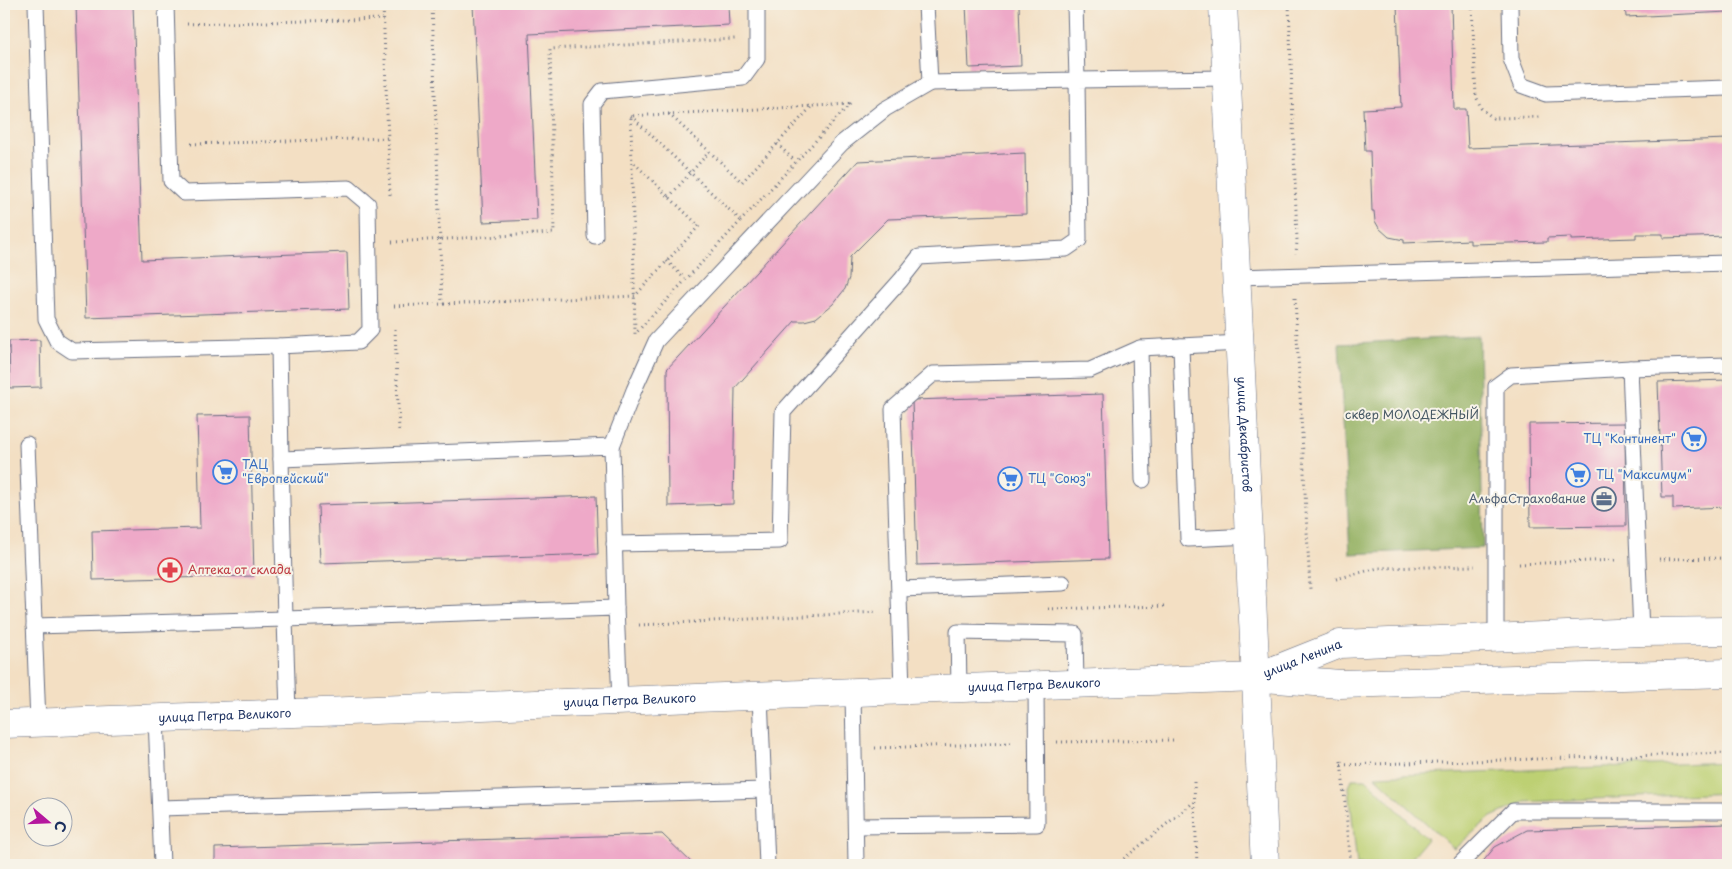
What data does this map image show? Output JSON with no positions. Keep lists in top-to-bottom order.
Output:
{
  "streets": {
    "main road": ["улица Декабристов", "улица Ленина", "улица Петра Великого"]
  },
  "crossings": [
    ["улица Декабристов", "улица Ленина"],
    ["улица Декабристов", "улица Петра Великого"],
    ["улица Ленина", "улица Петра Великого"]
  ],
  "parks": ["сквер МОЛОДЕЖНЫЙ"],
  "places": {
    "supermarket": [
      "ТЦ \"Континент\"",
      "ТАЦ \"Европейский\"",
      "ТЦ \"Максимум\"",
      "ТЦ \"Союз\""
    ],
    "office": ["АльфаСтрахование"],
    "pharmacy": ["Аптека от склада"]
  },
  "north": "right"
}
